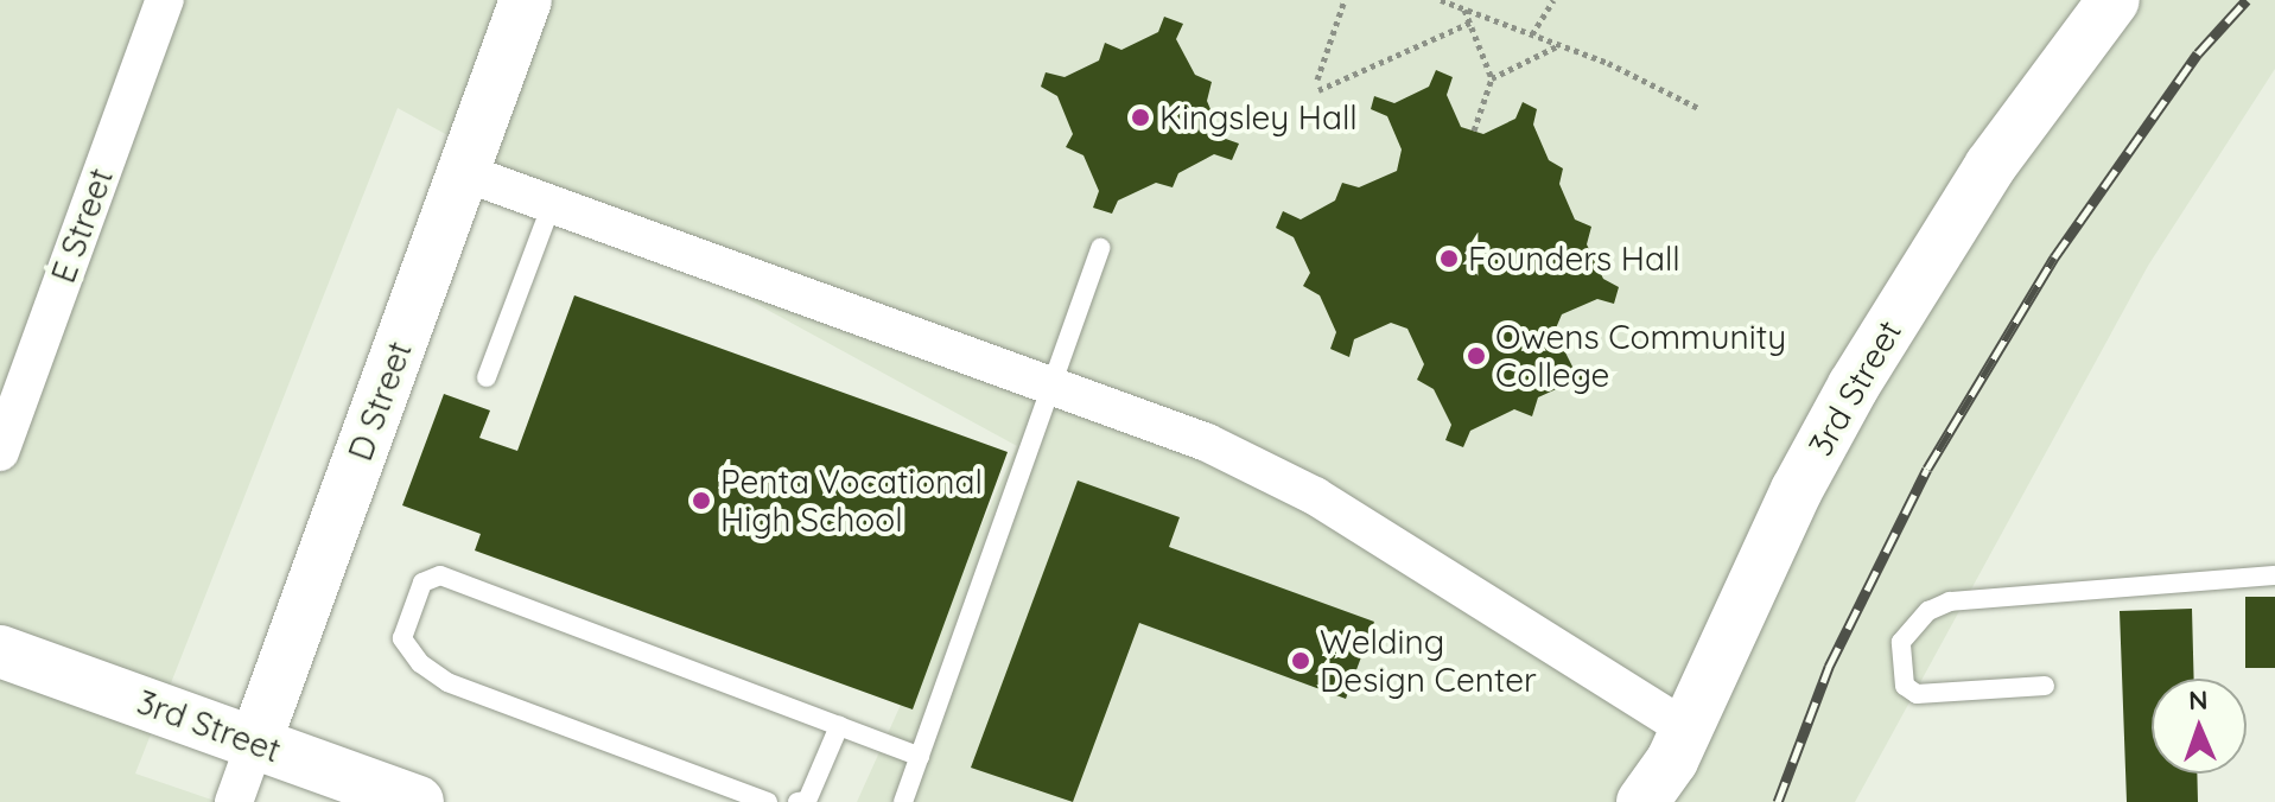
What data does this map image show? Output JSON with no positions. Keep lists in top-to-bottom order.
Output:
{
  "streets": {
    "street": ["E Street", "3rd Street", "D Street"]
  },
  "crossings": [
    ["3rd Street", "D Street"]
  ],
  "places": [
    "Kingsley Hall",
    "Founders Hall",
    "Owens Community College",
    "Penta Vocational High School",
    "Welding Design Center"
  ],
  "north": "top"
}
